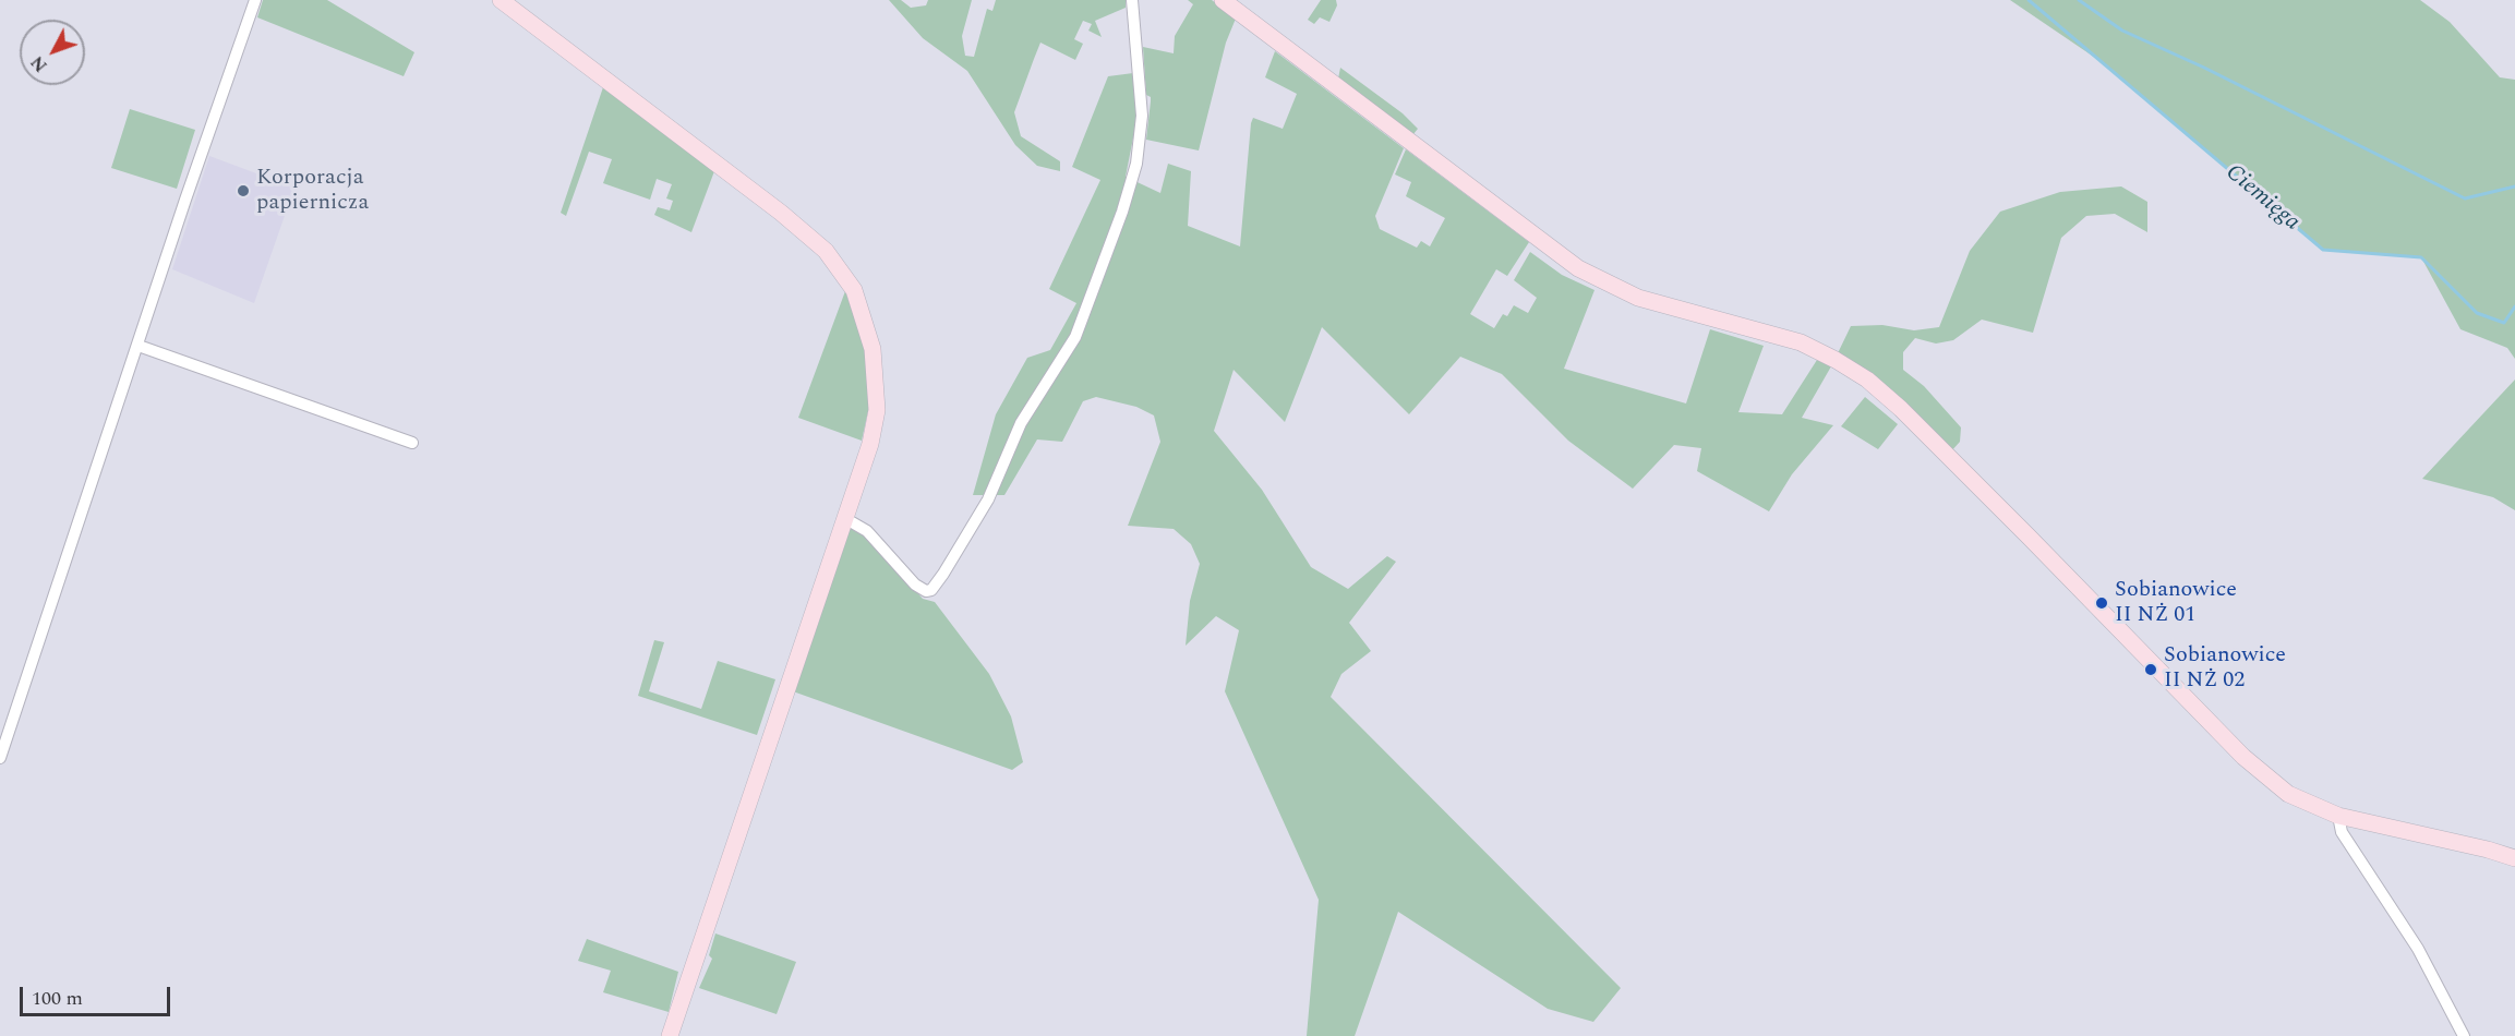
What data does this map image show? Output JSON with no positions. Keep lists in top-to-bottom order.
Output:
{
  "water": ["Ciemięga"],
  "places": ["Korporacja papiernicza", "Sobianowice II NŻ 01", "Sobianowice II NŻ 02"],
  "scale_bar": "100 m",
  "north": "bottom left"
}
